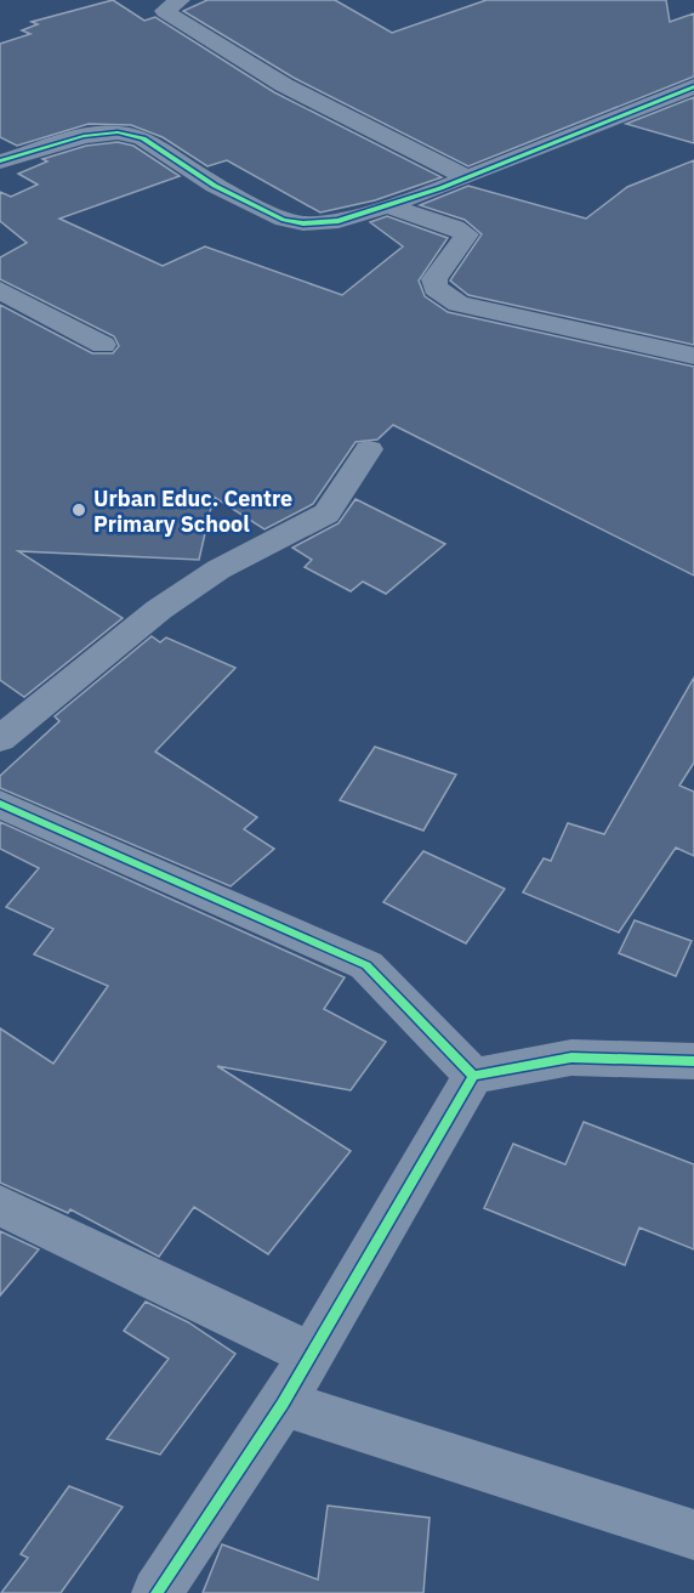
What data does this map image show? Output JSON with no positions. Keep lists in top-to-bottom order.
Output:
{
  "places": ["Urban Educ. Centre Primary School"]
}
